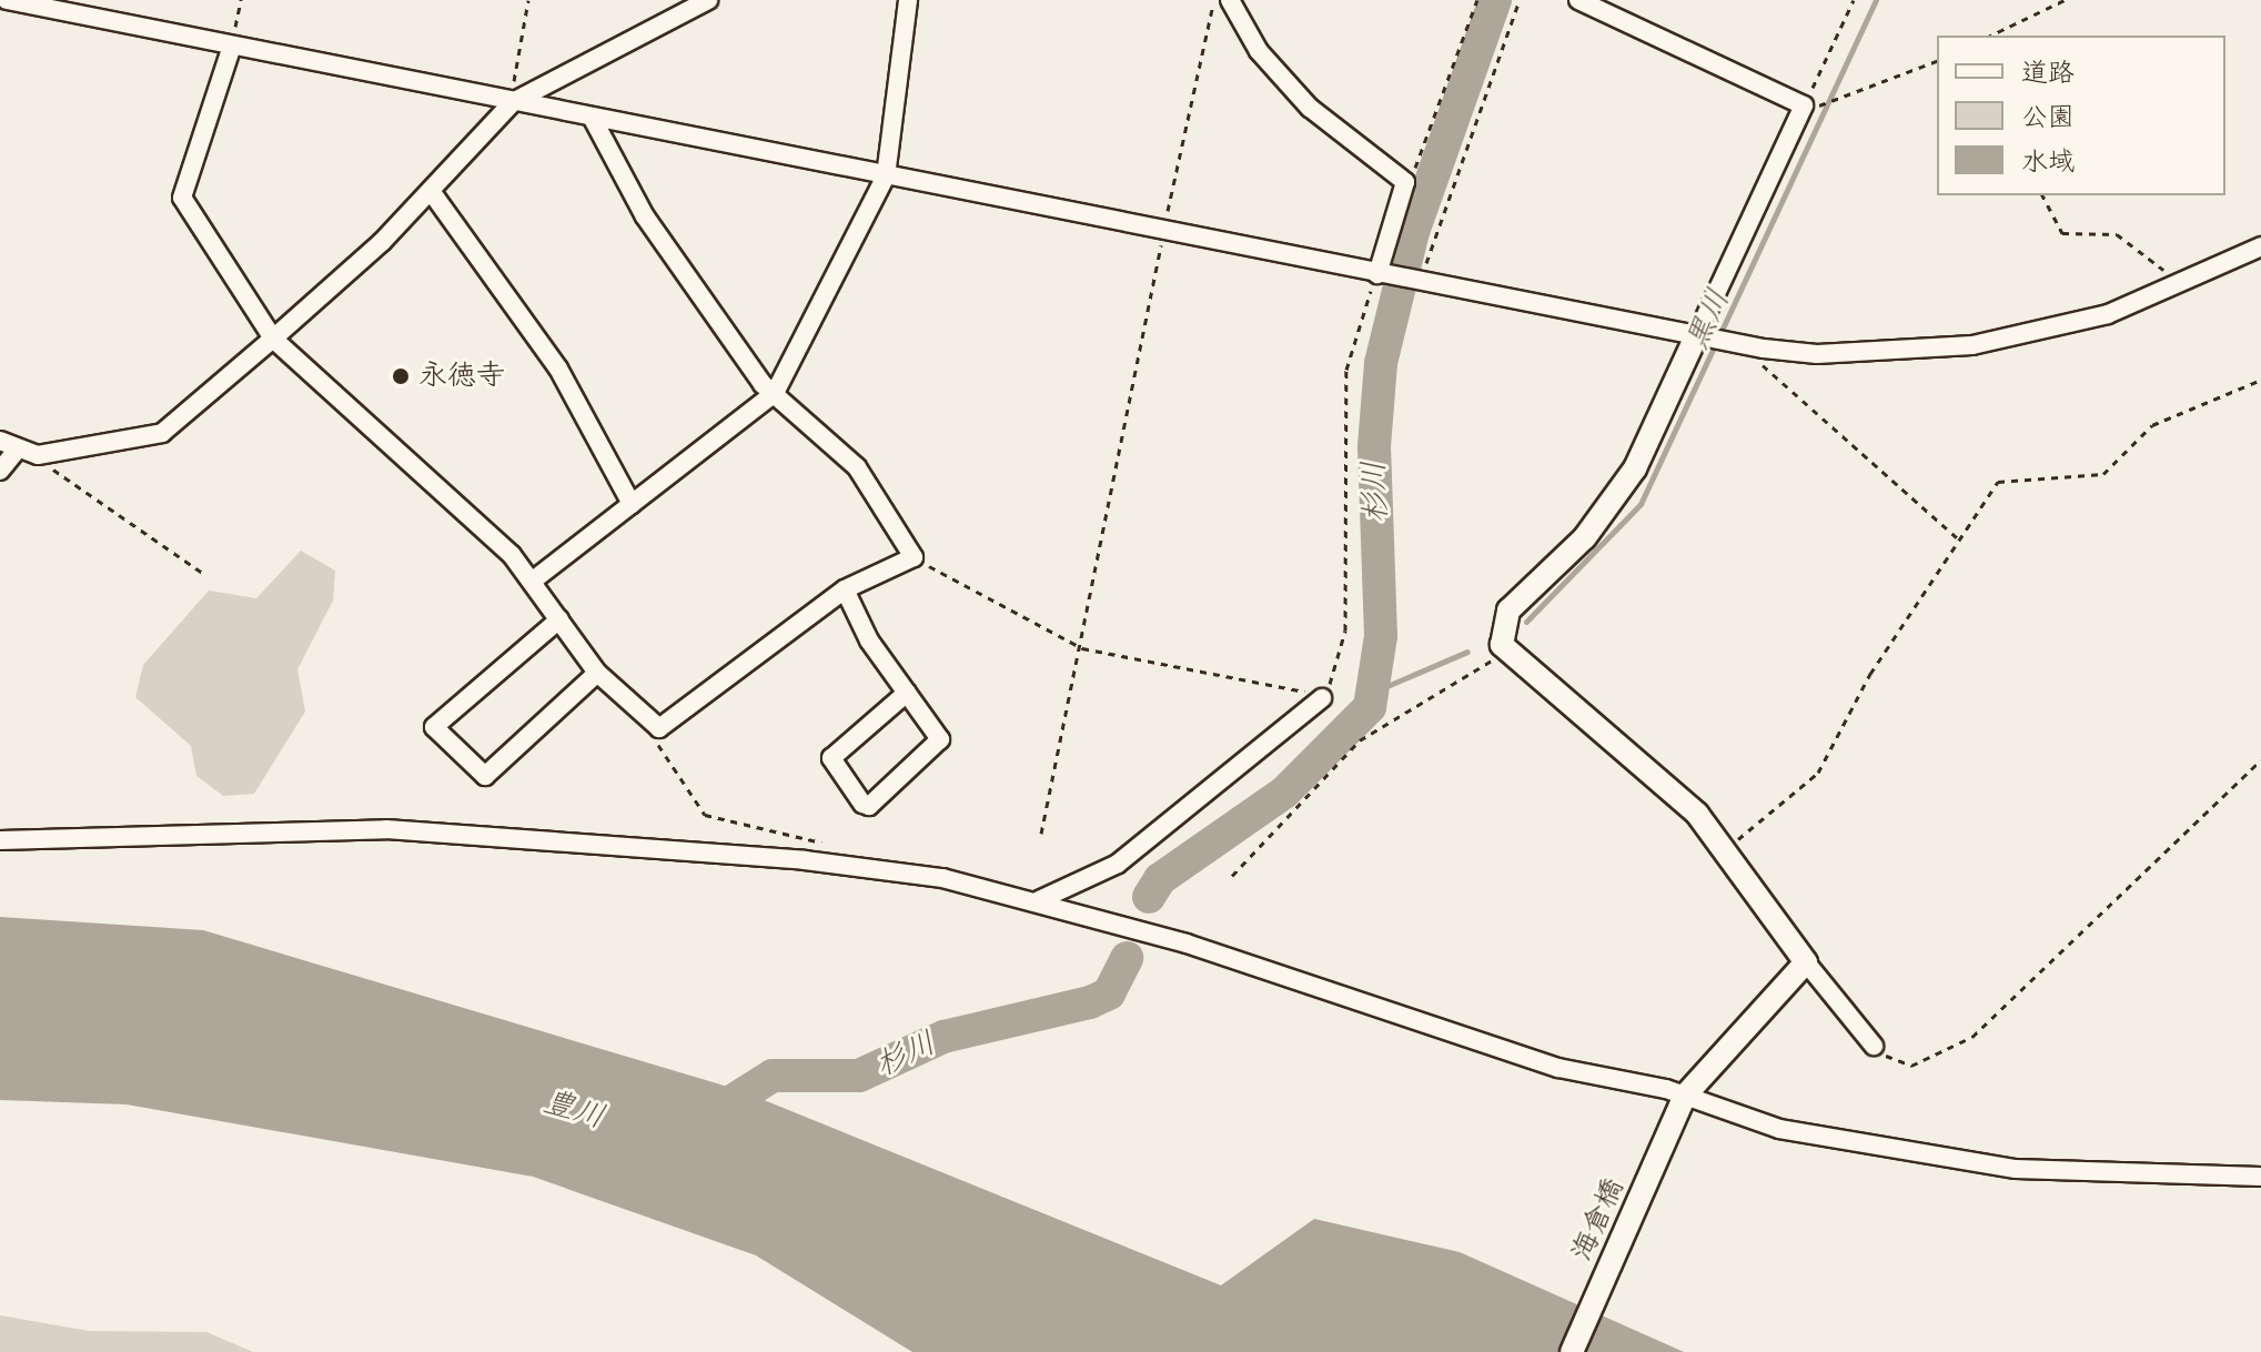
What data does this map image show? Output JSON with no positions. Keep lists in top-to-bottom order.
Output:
{
  "streets": {
    "street": ["海倉橋"]
  },
  "water": ["黒川", "杉川", "豊川"],
  "places": ["永徳寺"],
  "legend": ["道路", "公園", "水域"]
}
